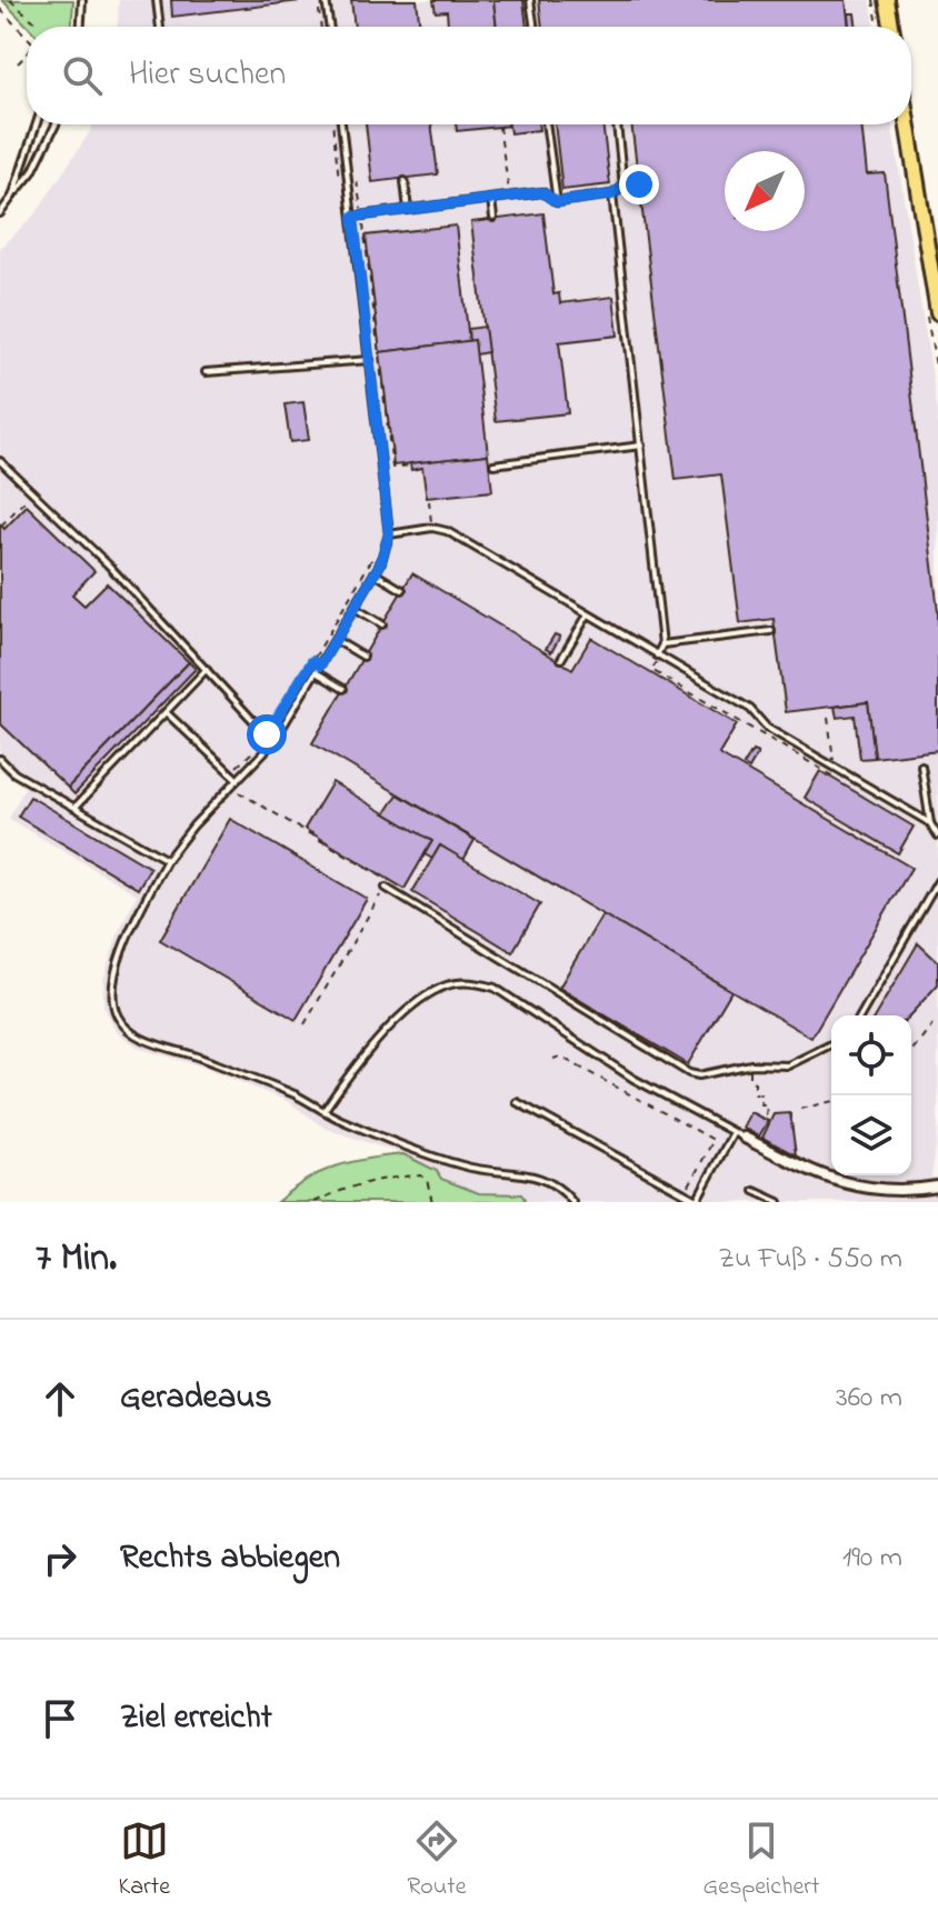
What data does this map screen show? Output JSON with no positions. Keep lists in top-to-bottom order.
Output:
{
  "north": "bottom left",
  "page": {
    "search": "Hier suchen",
    "heading": ["7 Min.", "Zu Fuß · 550 m"],
    "list": [
      ["Geradeaus", "360 m"],
      ["Rechts abbiegen", "190 m"],
      "Ziel erreicht"
    ],
    "nav": ["Karte", "Route", "Gespeichert"]
  }
}
